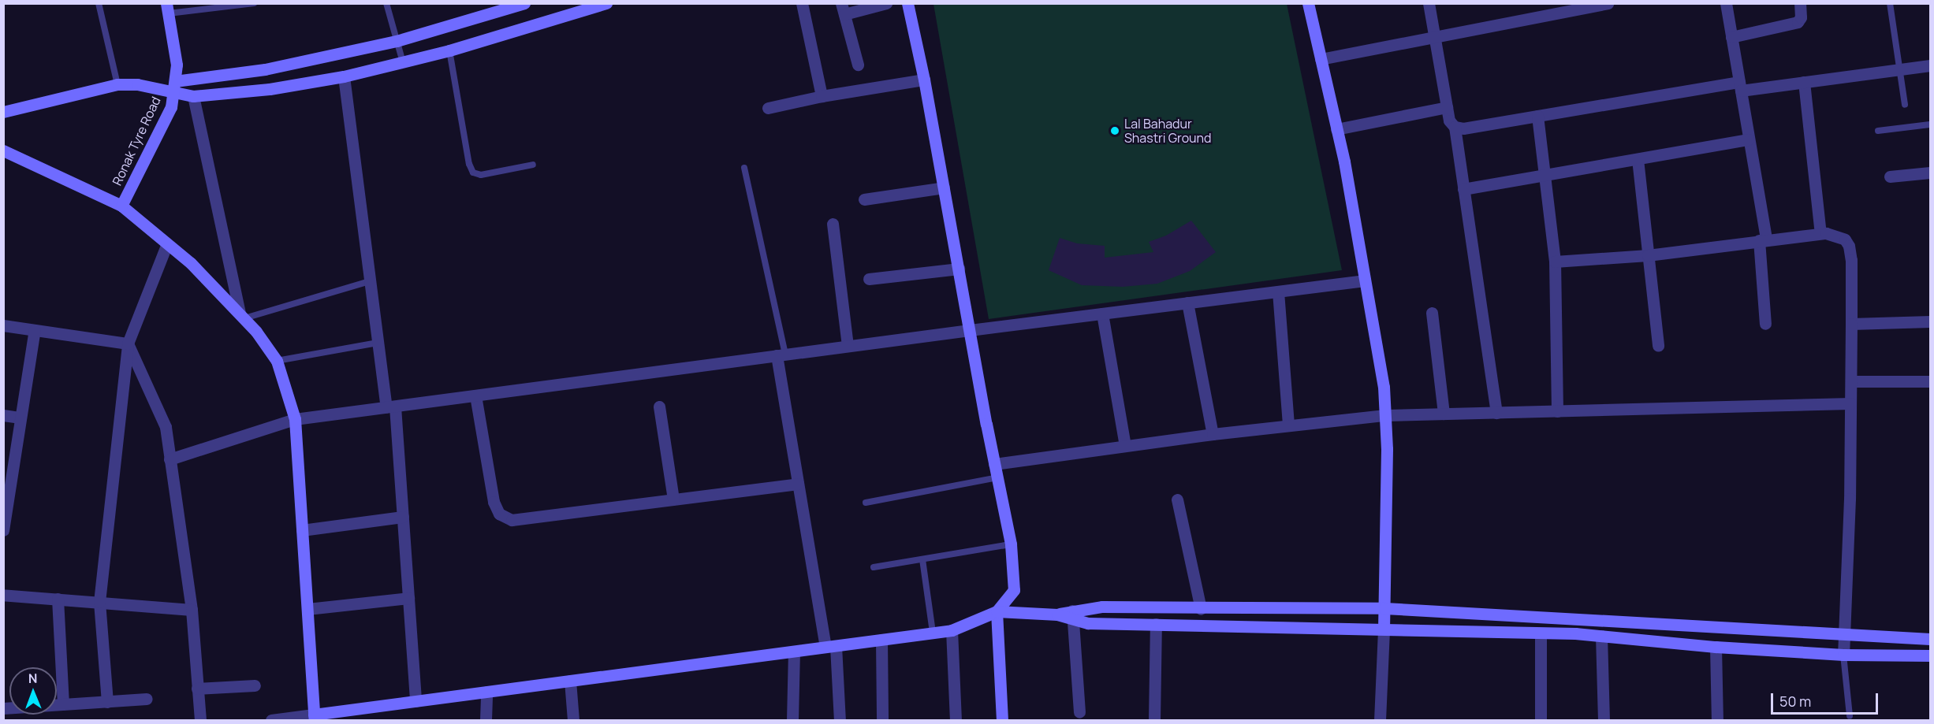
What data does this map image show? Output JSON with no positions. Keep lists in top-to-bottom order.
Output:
{
  "streets": {
    "street": ["Ronak Tyre Road"]
  },
  "places": ["Lal Bahadur Shastri Ground"],
  "scale_bar": "50 m",
  "north": "top"
}
